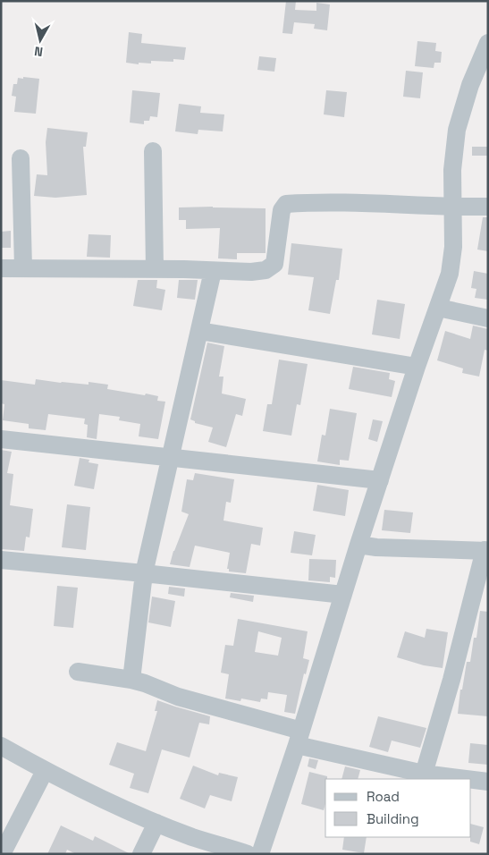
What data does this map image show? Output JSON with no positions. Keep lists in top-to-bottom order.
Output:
{
  "legend": ["Road", "Building"],
  "north": "bottom"
}
